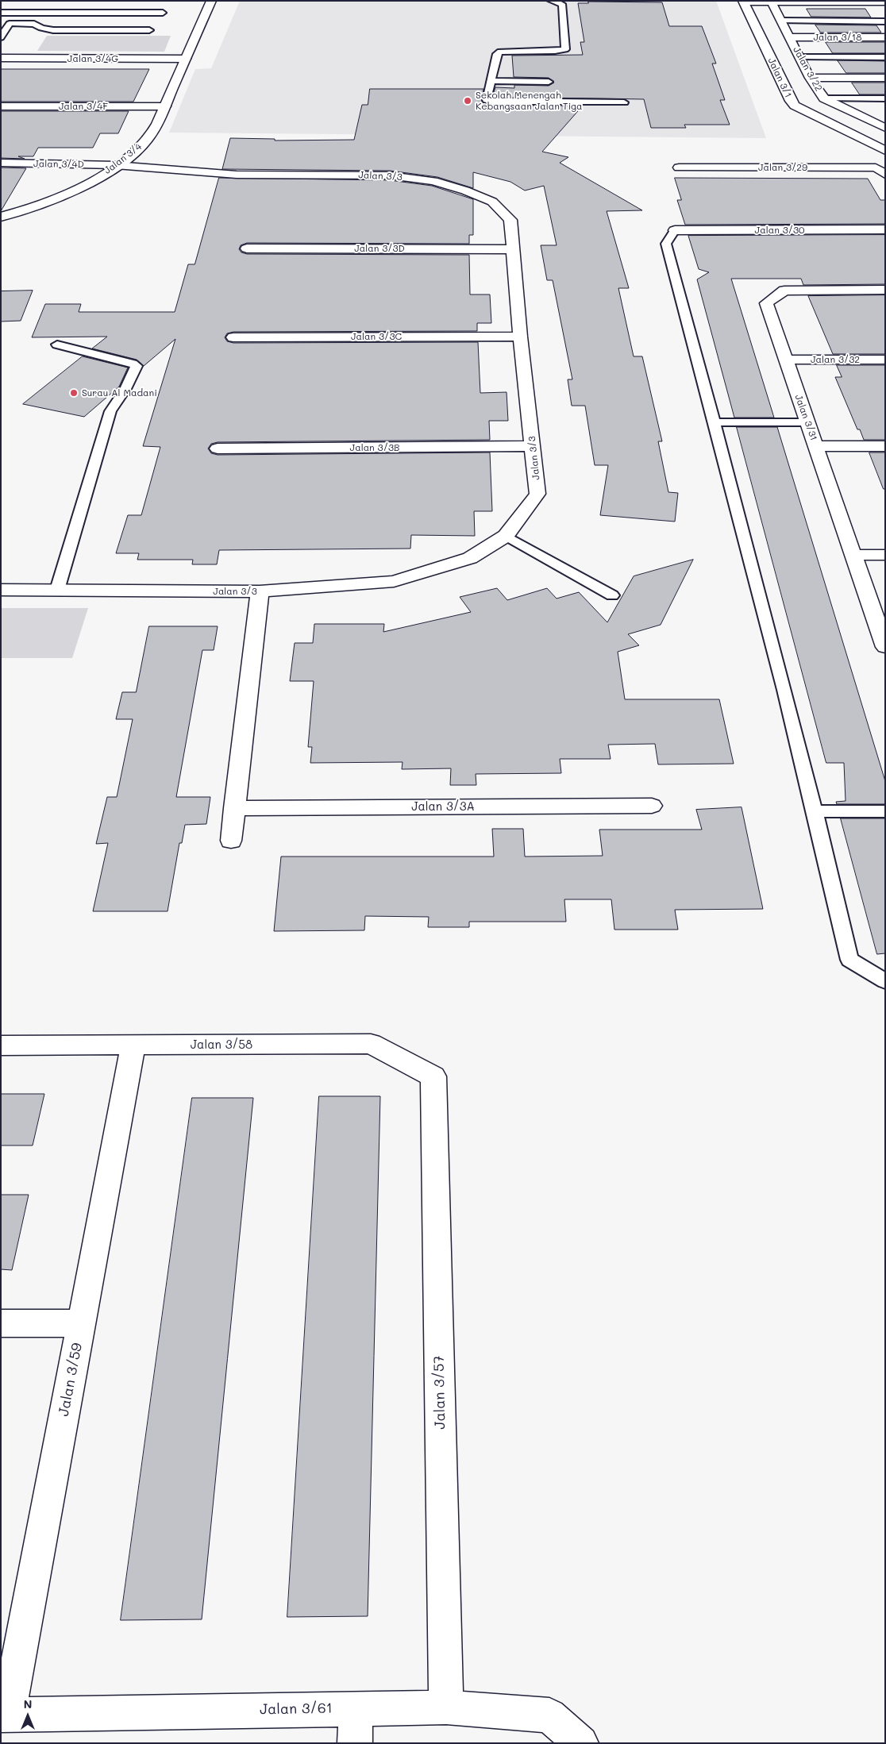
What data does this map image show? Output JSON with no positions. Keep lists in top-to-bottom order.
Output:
{
  "streets": {
    "street": [
      "Jalan 3/18",
      "Jalan 3/4G",
      "Jalan 3/22",
      "Jalan 3/1",
      "Jalan 3/4F",
      "Jalan 3/4",
      "Jalan 3/4D",
      "Jalan 3/29",
      "Jalan 3/3",
      "Jalan 3/30",
      "Jalan 3/3D",
      "Jalan 3/3C",
      "Jalan 3/32",
      "Jalan 3/31",
      "Jalan 3/3B",
      "Jalan 3/3A",
      "Jalan 3/58",
      "Jalan 3/59",
      "Jalan 3/57",
      "Jalan 3/61"
    ]
  },
  "crossings": [
    ["Jalan 3/18", "Jalan 3/22"],
    ["Jalan 3/4G", "Jalan 3/4"],
    ["Jalan 3/4F", "Jalan 3/4"],
    ["Jalan 3/4", "Jalan 3/4D"],
    ["Jalan 3/4D", "Jalan 3/3"],
    ["Jalan 3/3", "Jalan 3/3D"],
    ["Jalan 3/3", "Jalan 3/3C"],
    ["Jalan 3/3", "Jalan 3/3B"],
    ["Jalan 3/32", "Jalan 3/31"],
    ["Jalan 3/58", "Jalan 3/59"],
    ["Jalan 3/58", "Jalan 3/57"],
    ["Jalan 3/59", "Jalan 3/61"],
    ["Jalan 3/57", "Jalan 3/61"]
  ],
  "places": ["Sekolah Menengah Kebangsaan Jalan Tiga", "Surau Al Madani"],
  "north": "top"
}
